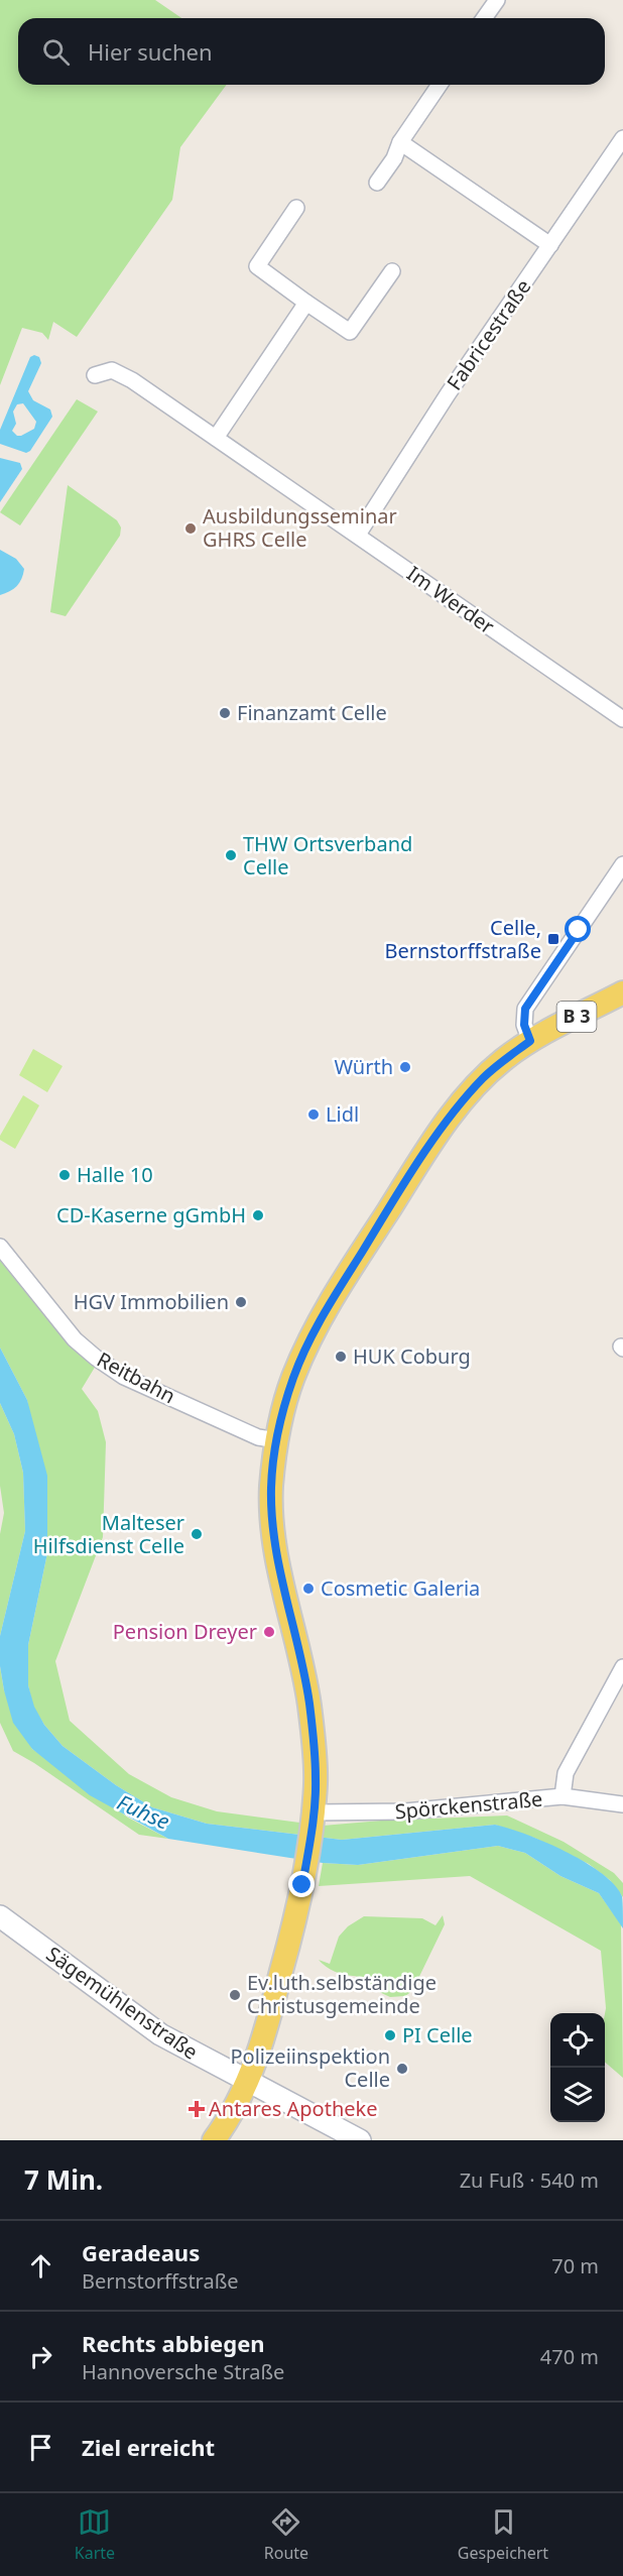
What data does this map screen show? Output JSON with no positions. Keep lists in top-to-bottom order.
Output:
{
  "streets": {
    "main road": ["B 3"],
    "street": [
      "Fabricestraße",
      "Im Werder",
      "Reitbahn",
      "Spörckenstraße",
      "Sägemühlenstraße"
    ]
  },
  "crossings": [
    ["Fabricestraße", "Im Werder"],
    ["B 3", "Reitbahn"],
    ["B 3", "Spörckenstraße"]
  ],
  "water": ["Fuhse"],
  "places": {
    "other": [
      "Ausbildungsseminar GHRS Celle",
      "Finanzamt Celle",
      "THW Ortsverband Celle",
      "Würth",
      "Lidl",
      "Halle 10",
      "CD-Kaserne gGmbH",
      "HGV Immobilien",
      "HUK Coburg",
      "Malteser Hilfsdienst Celle",
      "Cosmetic Galeria",
      "Pension Dreyer",
      "Ev.luth.selbständige Christusgemeinde",
      "PI Celle",
      "Polizeiinspektion Celle"
    ],
    "transit": ["Celle, Bernstorffstraße"],
    "health": ["Antares Apotheke"]
  },
  "page": {
    "search": "Hier suchen",
    "heading": ["7 Min.", "Zu Fuß · 540 m"],
    "list": [
      ["Geradeaus", "Bernstorffstraße", "70 m"],
      ["Rechts abbiegen", "Hannoversche Straße", "470 m"],
      "Ziel erreicht"
    ],
    "nav": ["Karte", "Route", "Gespeichert"]
  }
}
